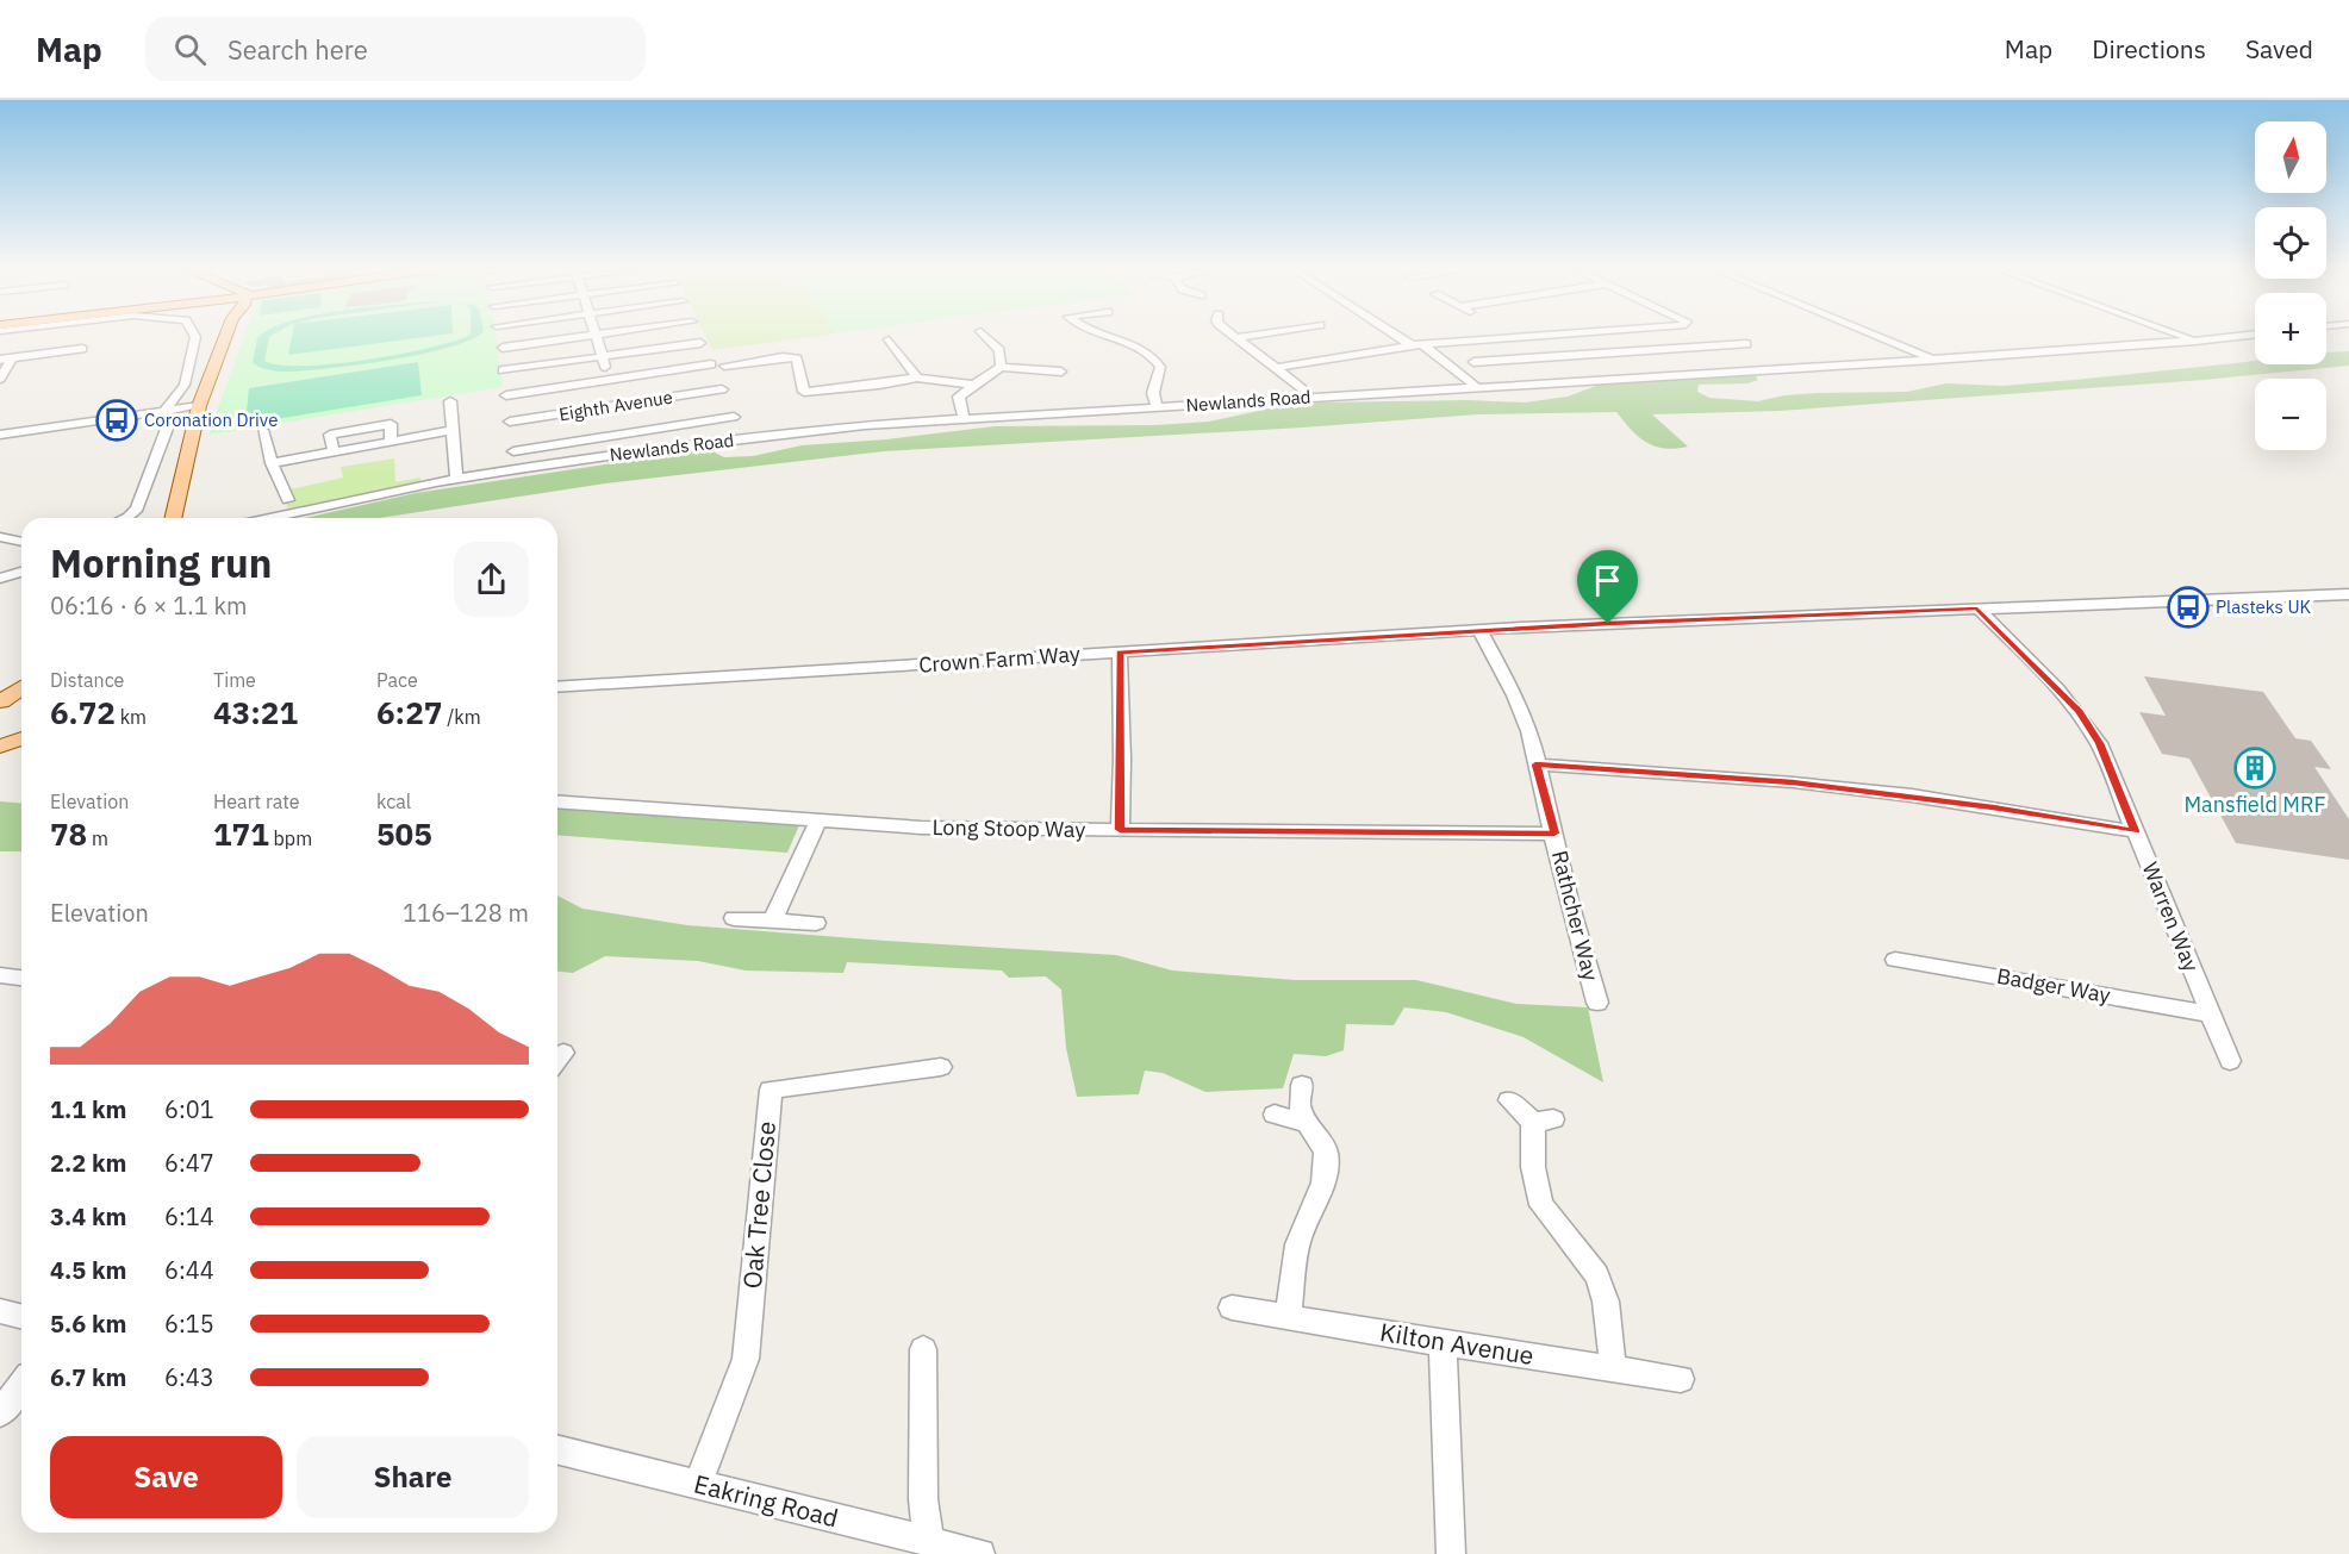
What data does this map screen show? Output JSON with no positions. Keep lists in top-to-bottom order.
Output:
{
  "streets": {
    "street": [
      "Newlands Road",
      "Eighth Avenue",
      "Crown Farm Way",
      "Long Stoop Way",
      "Rathcher Way",
      "Warren Way",
      "Badger Way",
      "Oak Tree Close",
      "Kilton Avenue",
      "Eakring Road"
    ]
  },
  "crossings": [
    ["Crown Farm Way", "Rathcher Way"],
    ["Crown Farm Way", "Warren Way"],
    ["Long Stoop Way", "Rathcher Way"],
    ["Warren Way", "Badger Way"],
    ["Oak Tree Close", "Eakring Road"]
  ],
  "places": {
    "bus stop": ["Coronation Drive", "Plasteks UK"],
    "building": ["Mansfield MRF"]
  },
  "north": "top",
  "page": {
    "header": "Map",
    "search": "Search here",
    "nav": ["Map", "Directions", "Saved"],
    "map_buttons": ["+", "−"],
    "heading": ["Morning run", "06:16 · 6 × 1.1 km"],
    "stats": [
      ["Distance", "6.72 km"],
      ["Time", "43:21"],
      ["Pace", "6:27 /km"],
      ["Elevation", "78 m"],
      ["Heart rate", "171 bpm"],
      ["kcal", "505"]
    ],
    "chart": ["Elevation", "116–128 m"],
    "list": [
      {
        "name": "1.1 km",
        "note": "6:01"
      },
      {
        "name": "2.2 km",
        "note": "6:47"
      },
      {
        "name": "3.4 km",
        "note": "6:14"
      },
      {
        "name": "4.5 km",
        "note": "6:44"
      },
      {
        "name": "5.6 km",
        "note": "6:15"
      },
      {
        "name": "6.7 km",
        "note": "6:43"
      }
    ],
    "buttons": ["Save", "Share"]
  }
}
